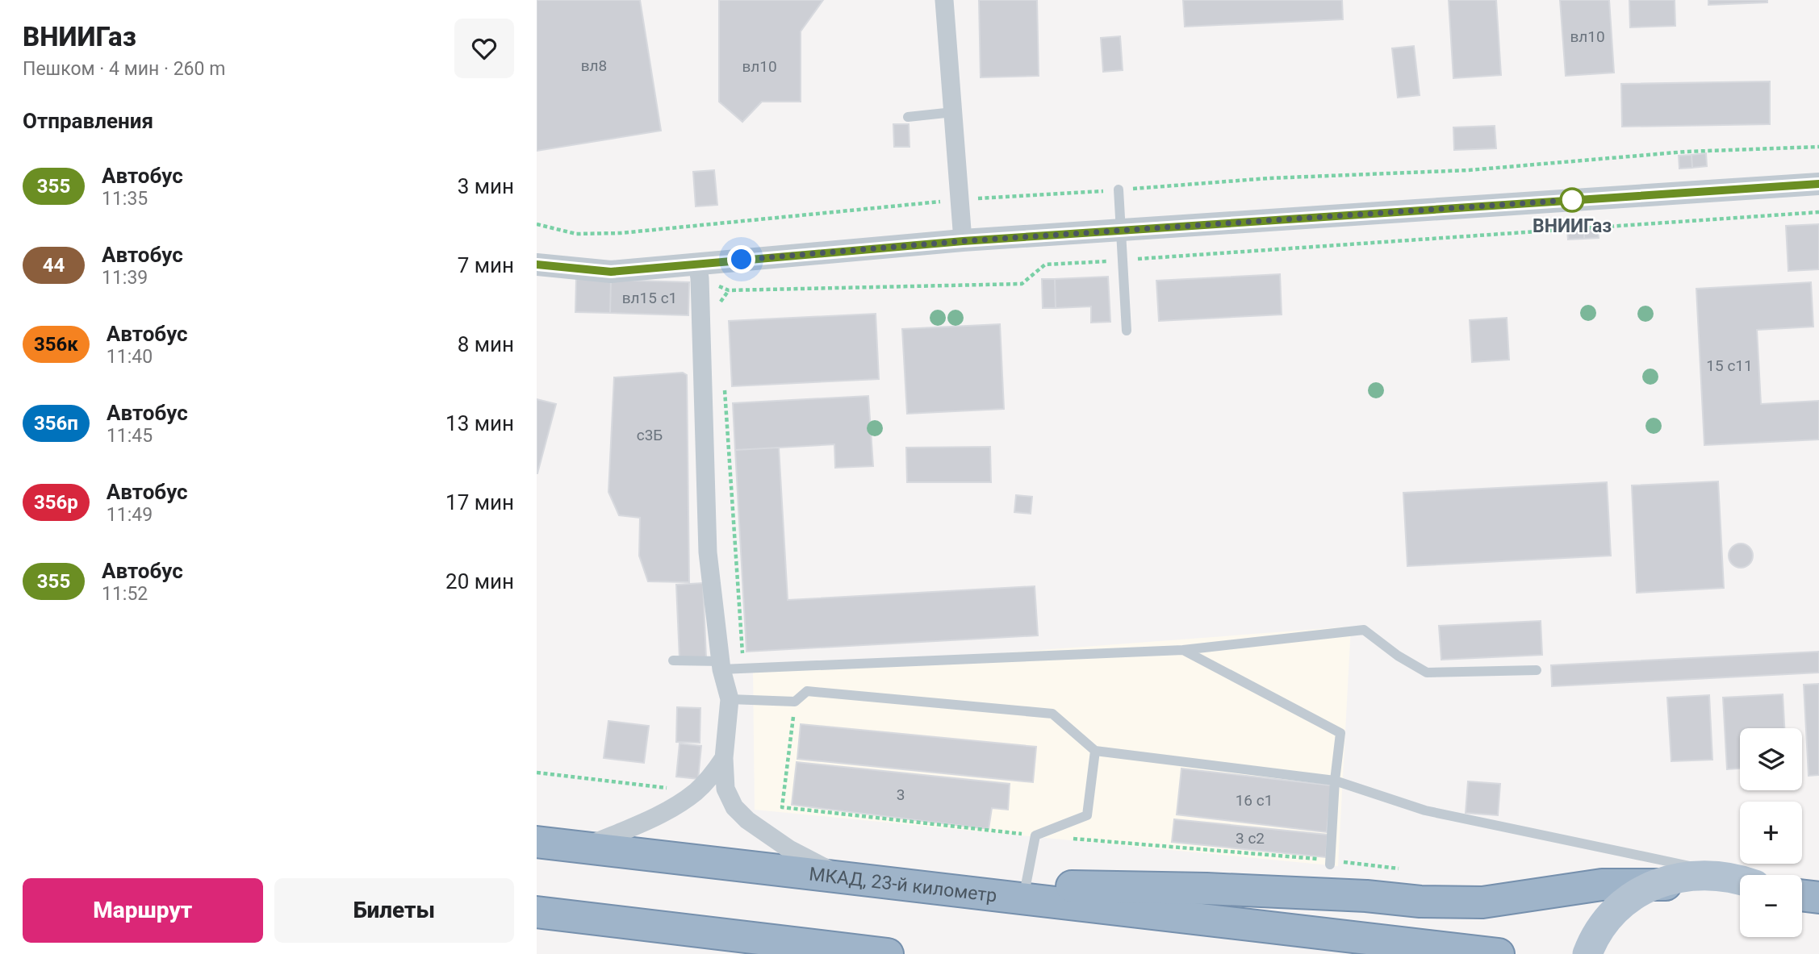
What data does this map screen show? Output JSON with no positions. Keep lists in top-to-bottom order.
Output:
{
  "streets": {
    "highway": ["МКАД, 23-й километр"]
  },
  "places": ["ВНИИГаз"],
  "lines": ["bus line 355"],
  "house_numbers": [
    "вл10",
    "вл8",
    "вл10",
    "вл15 с1",
    "15 с11",
    "с3Б",
    "3",
    "16 с1",
    "3 с2"
  ],
  "page": {
    "heading": [
      ["ВНИИГаз", "Пешком · 4 мин · 260 m"],
      "Отправления"
    ],
    "list": [
      {
        "mark": "355",
        "name": "Автобус",
        "note": "11:35",
        "value": "3 мин"
      },
      {
        "mark": "44",
        "name": "Автобус",
        "note": "11:39",
        "value": "7 мин"
      },
      {
        "mark": "356к",
        "name": "Автобус",
        "note": "11:40",
        "value": "8 мин"
      },
      {
        "mark": "356п",
        "name": "Автобус",
        "note": "11:45",
        "value": "13 мин"
      },
      {
        "mark": "356р",
        "name": "Автобус",
        "note": "11:49",
        "value": "17 мин"
      },
      {
        "mark": "355",
        "name": "Автобус",
        "note": "11:52",
        "value": "20 мин"
      }
    ],
    "map_buttons": ["+", "−"],
    "buttons": ["Маршрут", "Билеты"]
  }
}
